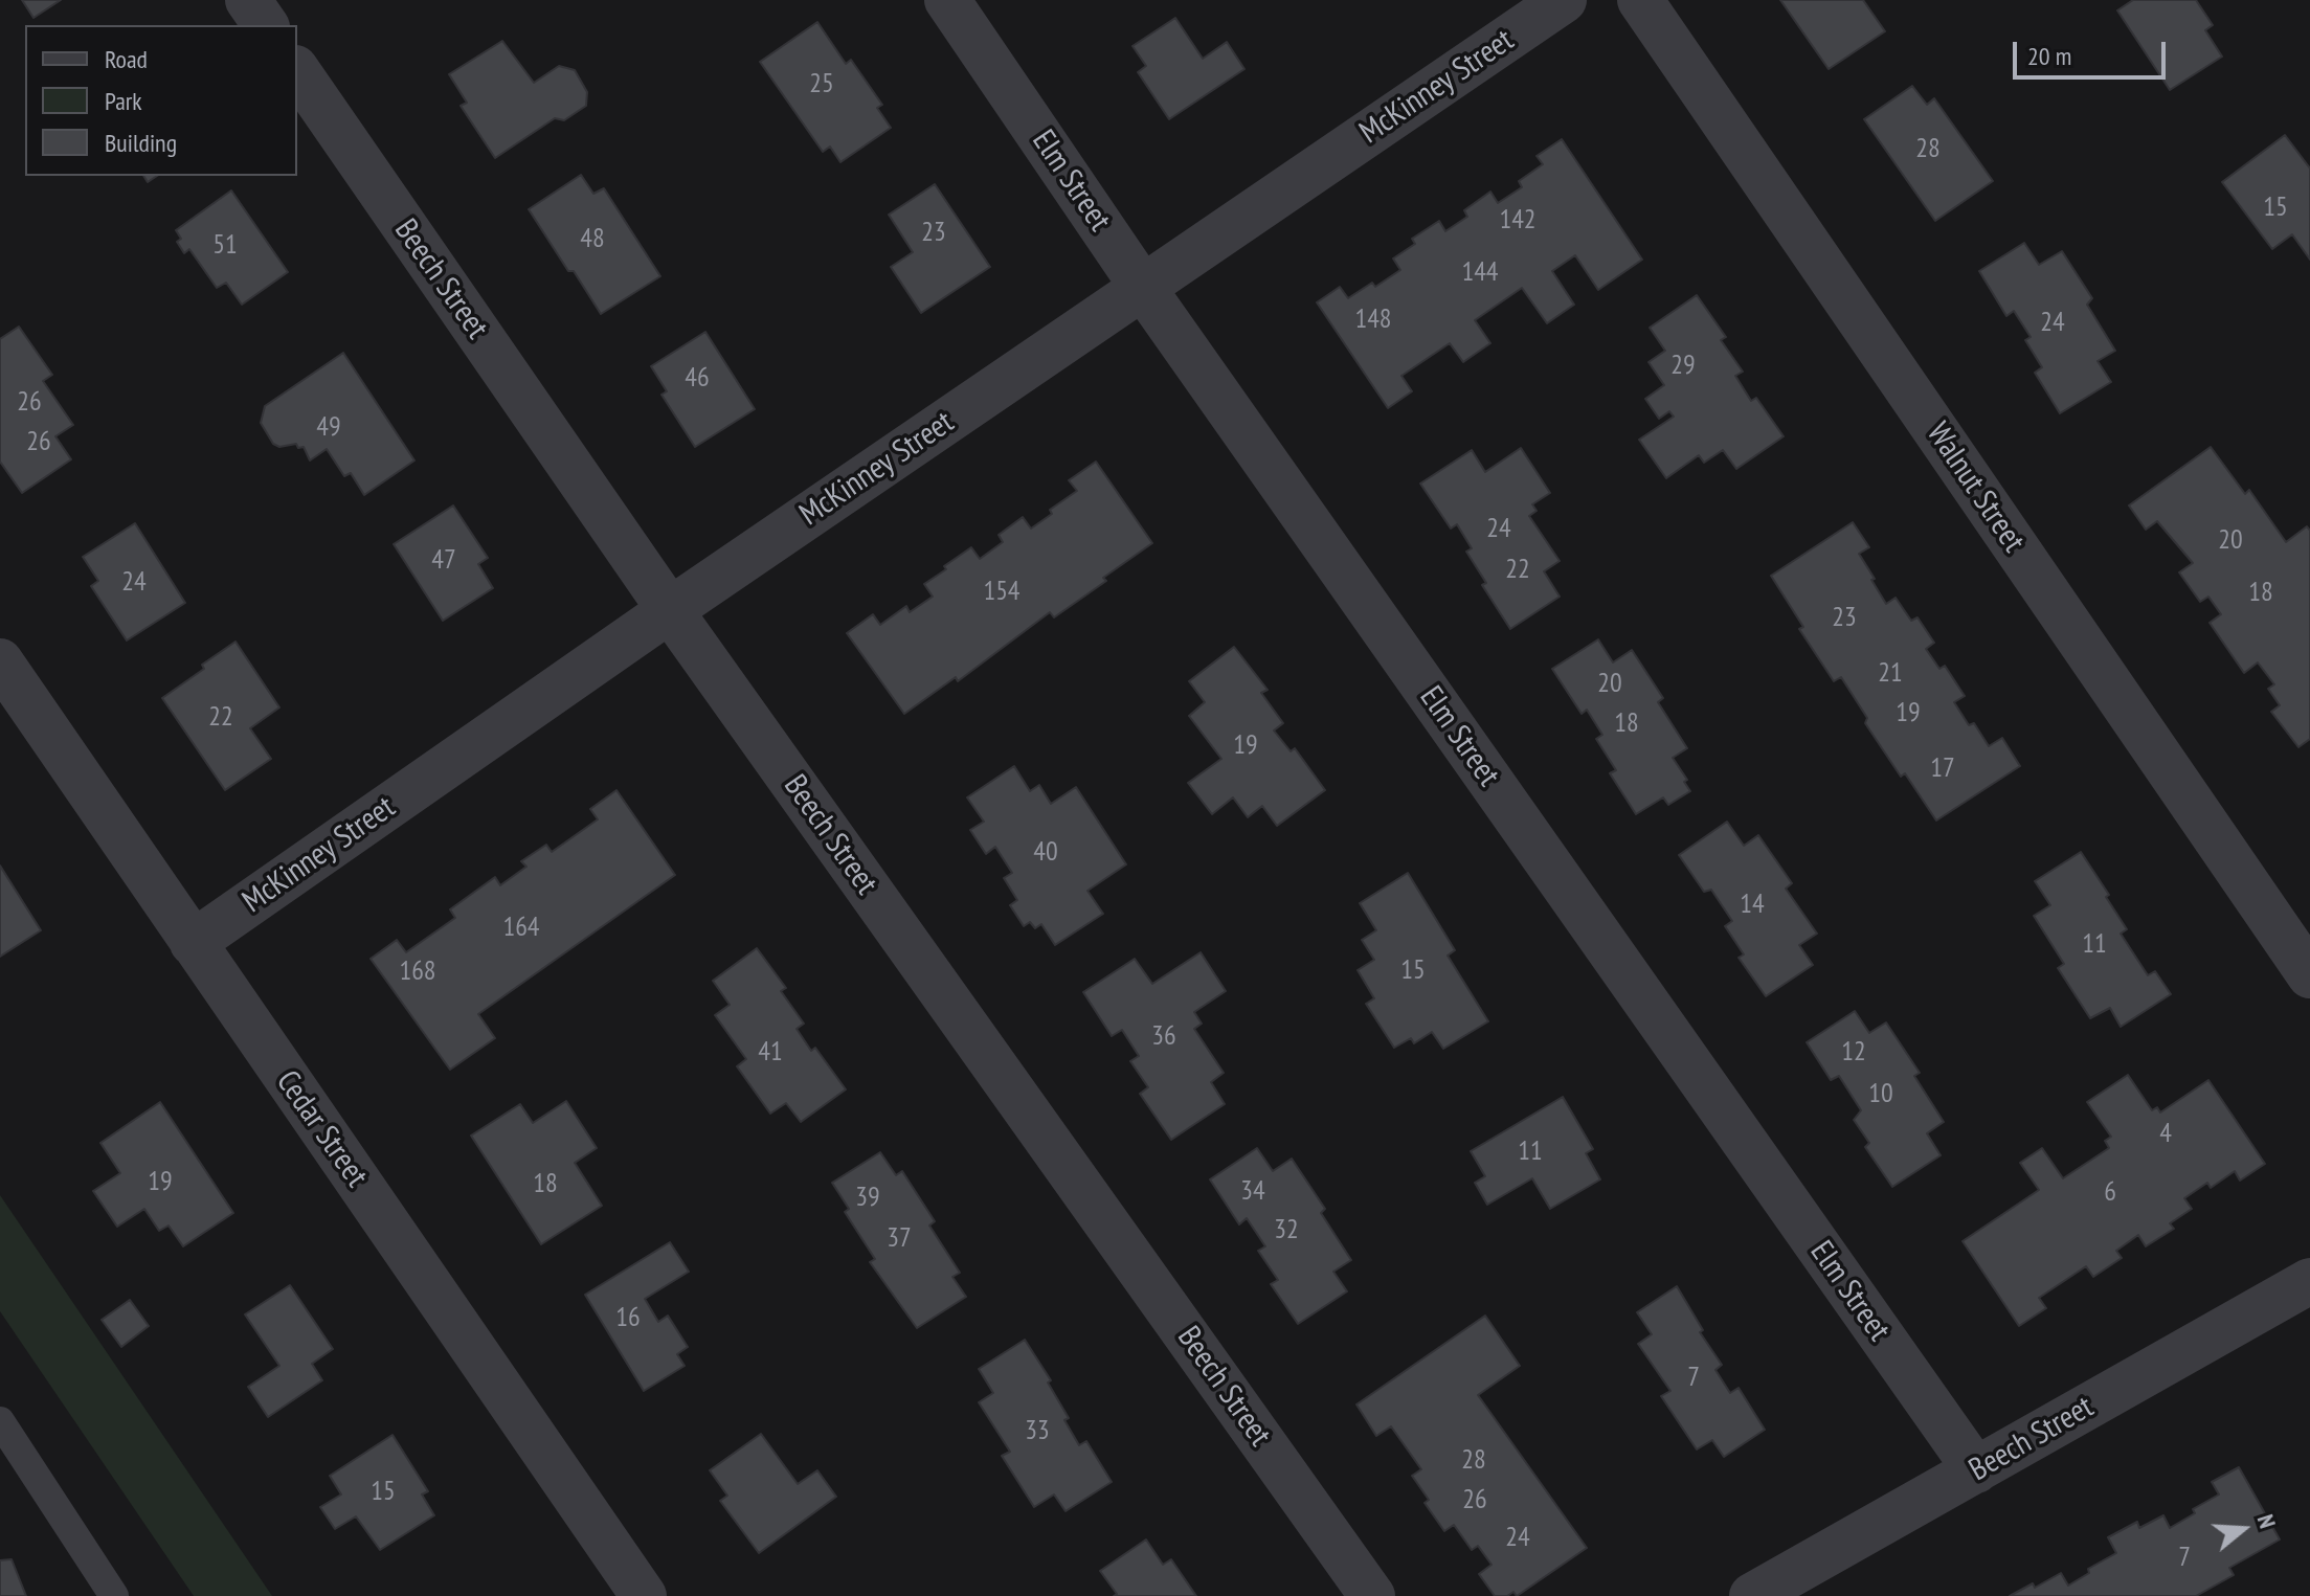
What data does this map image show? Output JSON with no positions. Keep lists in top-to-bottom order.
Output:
{
  "streets": {
    "street": [
      "McKinney Street",
      "Elm Street",
      "Beech Street",
      "Walnut Street",
      "Cedar Street"
    ]
  },
  "crossings": [
    ["McKinney Street", "Elm Street"],
    ["McKinney Street", "Beech Street"],
    ["McKinney Street", "Cedar Street"],
    ["Elm Street", "Beech Street"]
  ],
  "house_numbers": [
    "25",
    "28",
    "15",
    "142",
    "23",
    "48",
    "51",
    "144",
    "148",
    "24",
    "29",
    "46",
    "26",
    "49",
    "26",
    "24",
    "20",
    "47",
    "22",
    "24",
    "154",
    "18",
    "23",
    "21",
    "20",
    "19",
    "22",
    "18",
    "19",
    "17",
    "40",
    "14",
    "164",
    "11",
    "15",
    "168",
    "36",
    "41",
    "12",
    "10",
    "4",
    "11",
    "19",
    "18",
    "34",
    "6",
    "39",
    "32",
    "37",
    "16",
    "7",
    "33",
    "28",
    "15",
    "26",
    "24",
    "7"
  ],
  "legend": ["Road", "Park", "Building"],
  "scale_bar": "20 m",
  "north": "right"
}
